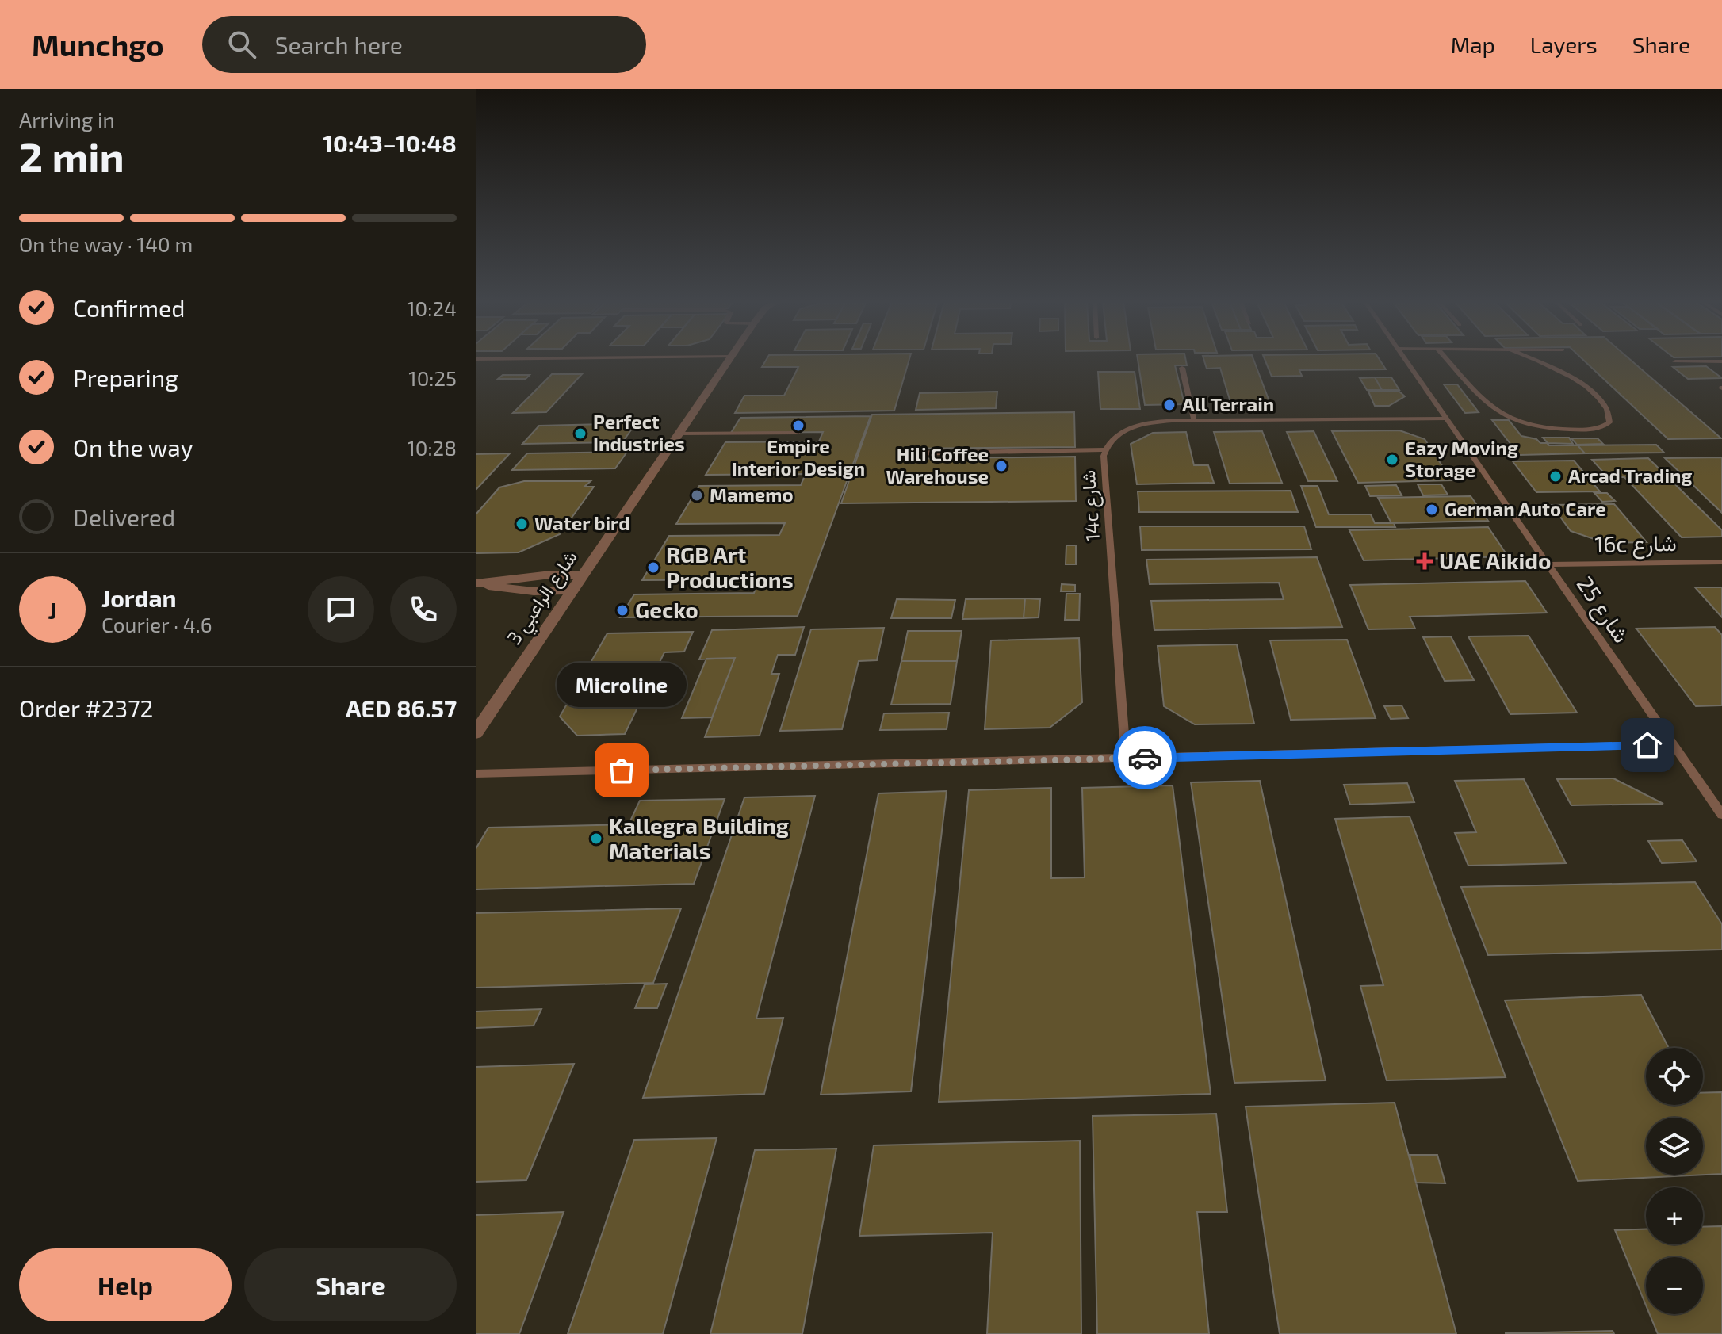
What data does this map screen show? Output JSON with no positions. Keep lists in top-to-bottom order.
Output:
{
  "streets": {
    "street": ["شارع الراعبي 3"],
    "lane": ["14c شارع", "16c شارع", "شارع 25"]
  },
  "crossings": [
    ["14c شارع", "شارع 25"],
    ["16c شارع", "شارع 25"]
  ],
  "places": {
    "other": [
      "All Terrain",
      "Empire Interior Design",
      "Perfect Industries",
      "Eazy Moving Storage",
      "Hili Coffee Warehouse",
      "Arcad Trading",
      "Mamemo",
      "German Auto Care",
      "Water bird",
      "RGB Art Productions",
      "Gecko",
      "Microline",
      "Kallegra Building Materials"
    ],
    "health": ["UAE Aikido"]
  },
  "page": {
    "header": "Munchgo",
    "search": "Search here",
    "nav": ["Map", "Layers", "Share"],
    "heading": ["2 min", "Arriving in", "10:43–10:48"],
    "panel": [
      "Jordan",
      "Courier · 4.6",
      "Order #2372",
      "AED 86.57"
    ],
    "bar": "On the way · 140 m",
    "list": [
      ["Confirmed", "10:24"],
      ["Preparing", "10:25"],
      ["On the way", "10:28"],
      "Delivered"
    ],
    "round": "J",
    "bubble": "Microline",
    "map_buttons": ["+", "−"],
    "buttons": ["Help", "Share"]
  }
}
